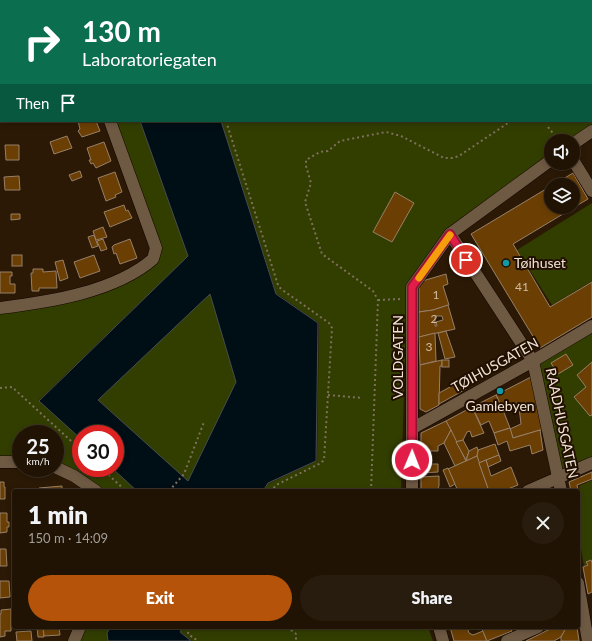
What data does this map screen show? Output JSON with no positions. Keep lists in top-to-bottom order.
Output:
{
  "streets": {
    "street": ["VOLDGATEN", "TØIHUSGATEN", "RAADHUSGATEN"]
  },
  "crossings": [
    ["VOLDGATEN", "TØIHUSGATEN"],
    ["TØIHUSGATEN", "RAADHUSGATEN"]
  ],
  "places": ["Tøihuset", "Gamlebyen"],
  "house_numbers": [
    "41",
    "1",
    "2",
    "3"
  ],
  "page": {
    "turn": ["130 m", "Laboratoriegaten"],
    "then": "Then",
    "speed": "25 km/h",
    "limit": "30",
    "heading": ["1 min", "150 m · 14:09"],
    "buttons": ["Exit", "Share"]
  }
}
